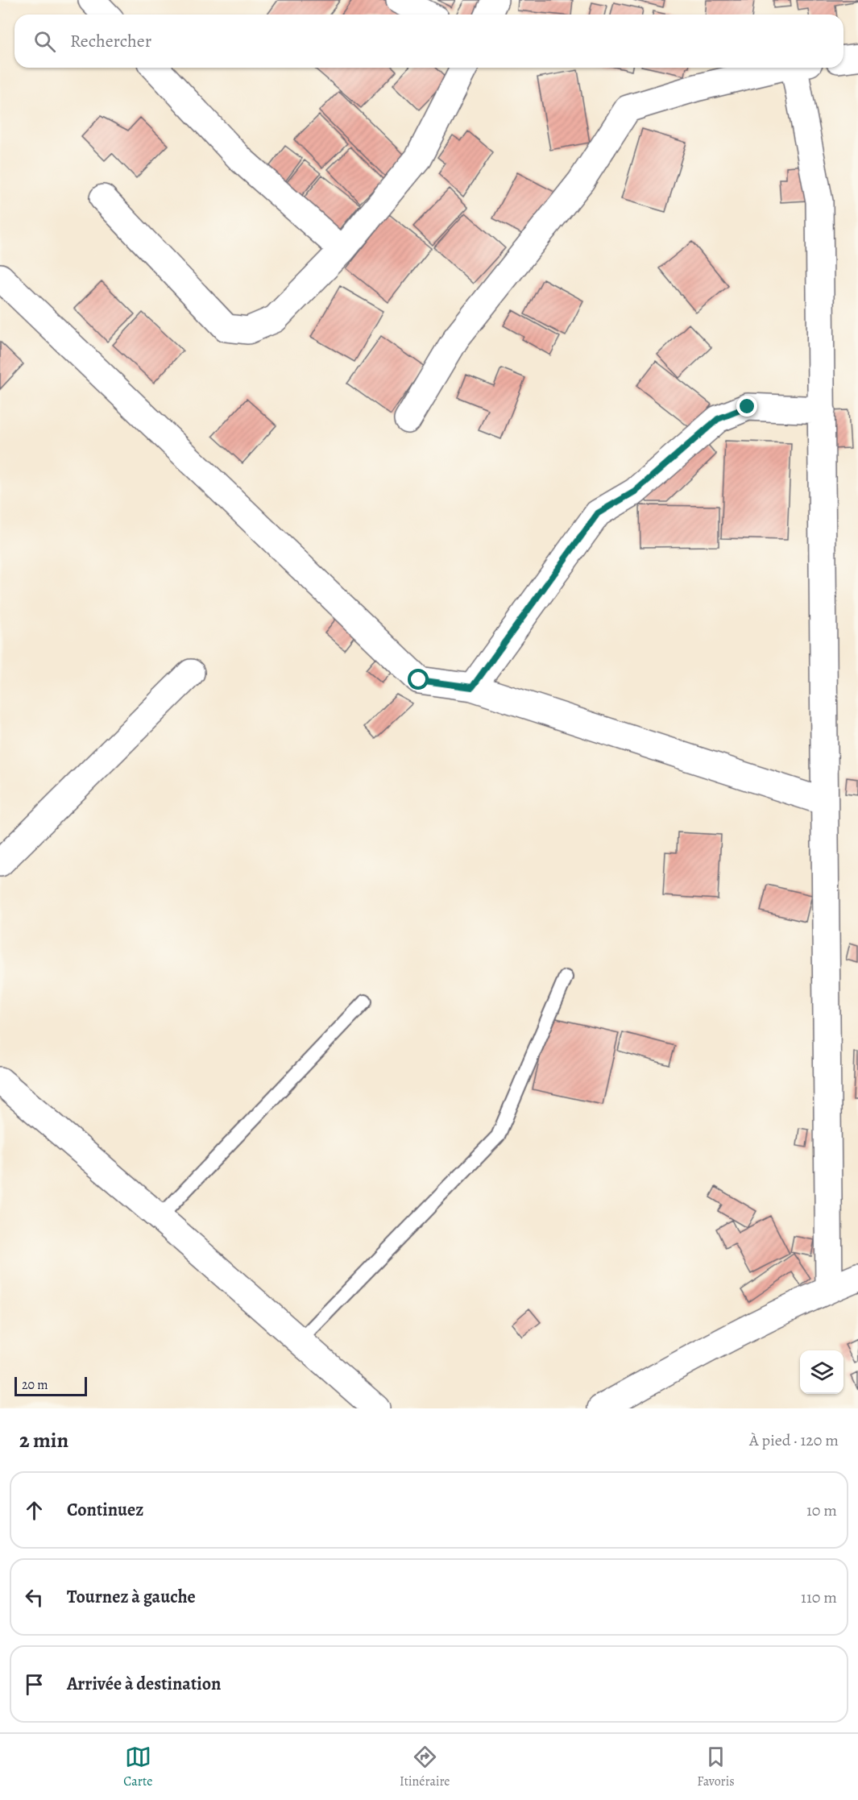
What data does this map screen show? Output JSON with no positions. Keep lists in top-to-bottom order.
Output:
{
  "scale_bar": "20 m",
  "page": {
    "search": "Rechercher",
    "scale": "20 m",
    "heading": ["2 min", "À pied · 120 m"],
    "list": [
      ["Continuez", "10 m"],
      ["Tournez à gauche", "110 m"],
      "Arrivée à destination"
    ],
    "nav": ["Carte", "Itinéraire", "Favoris"]
  }
}
